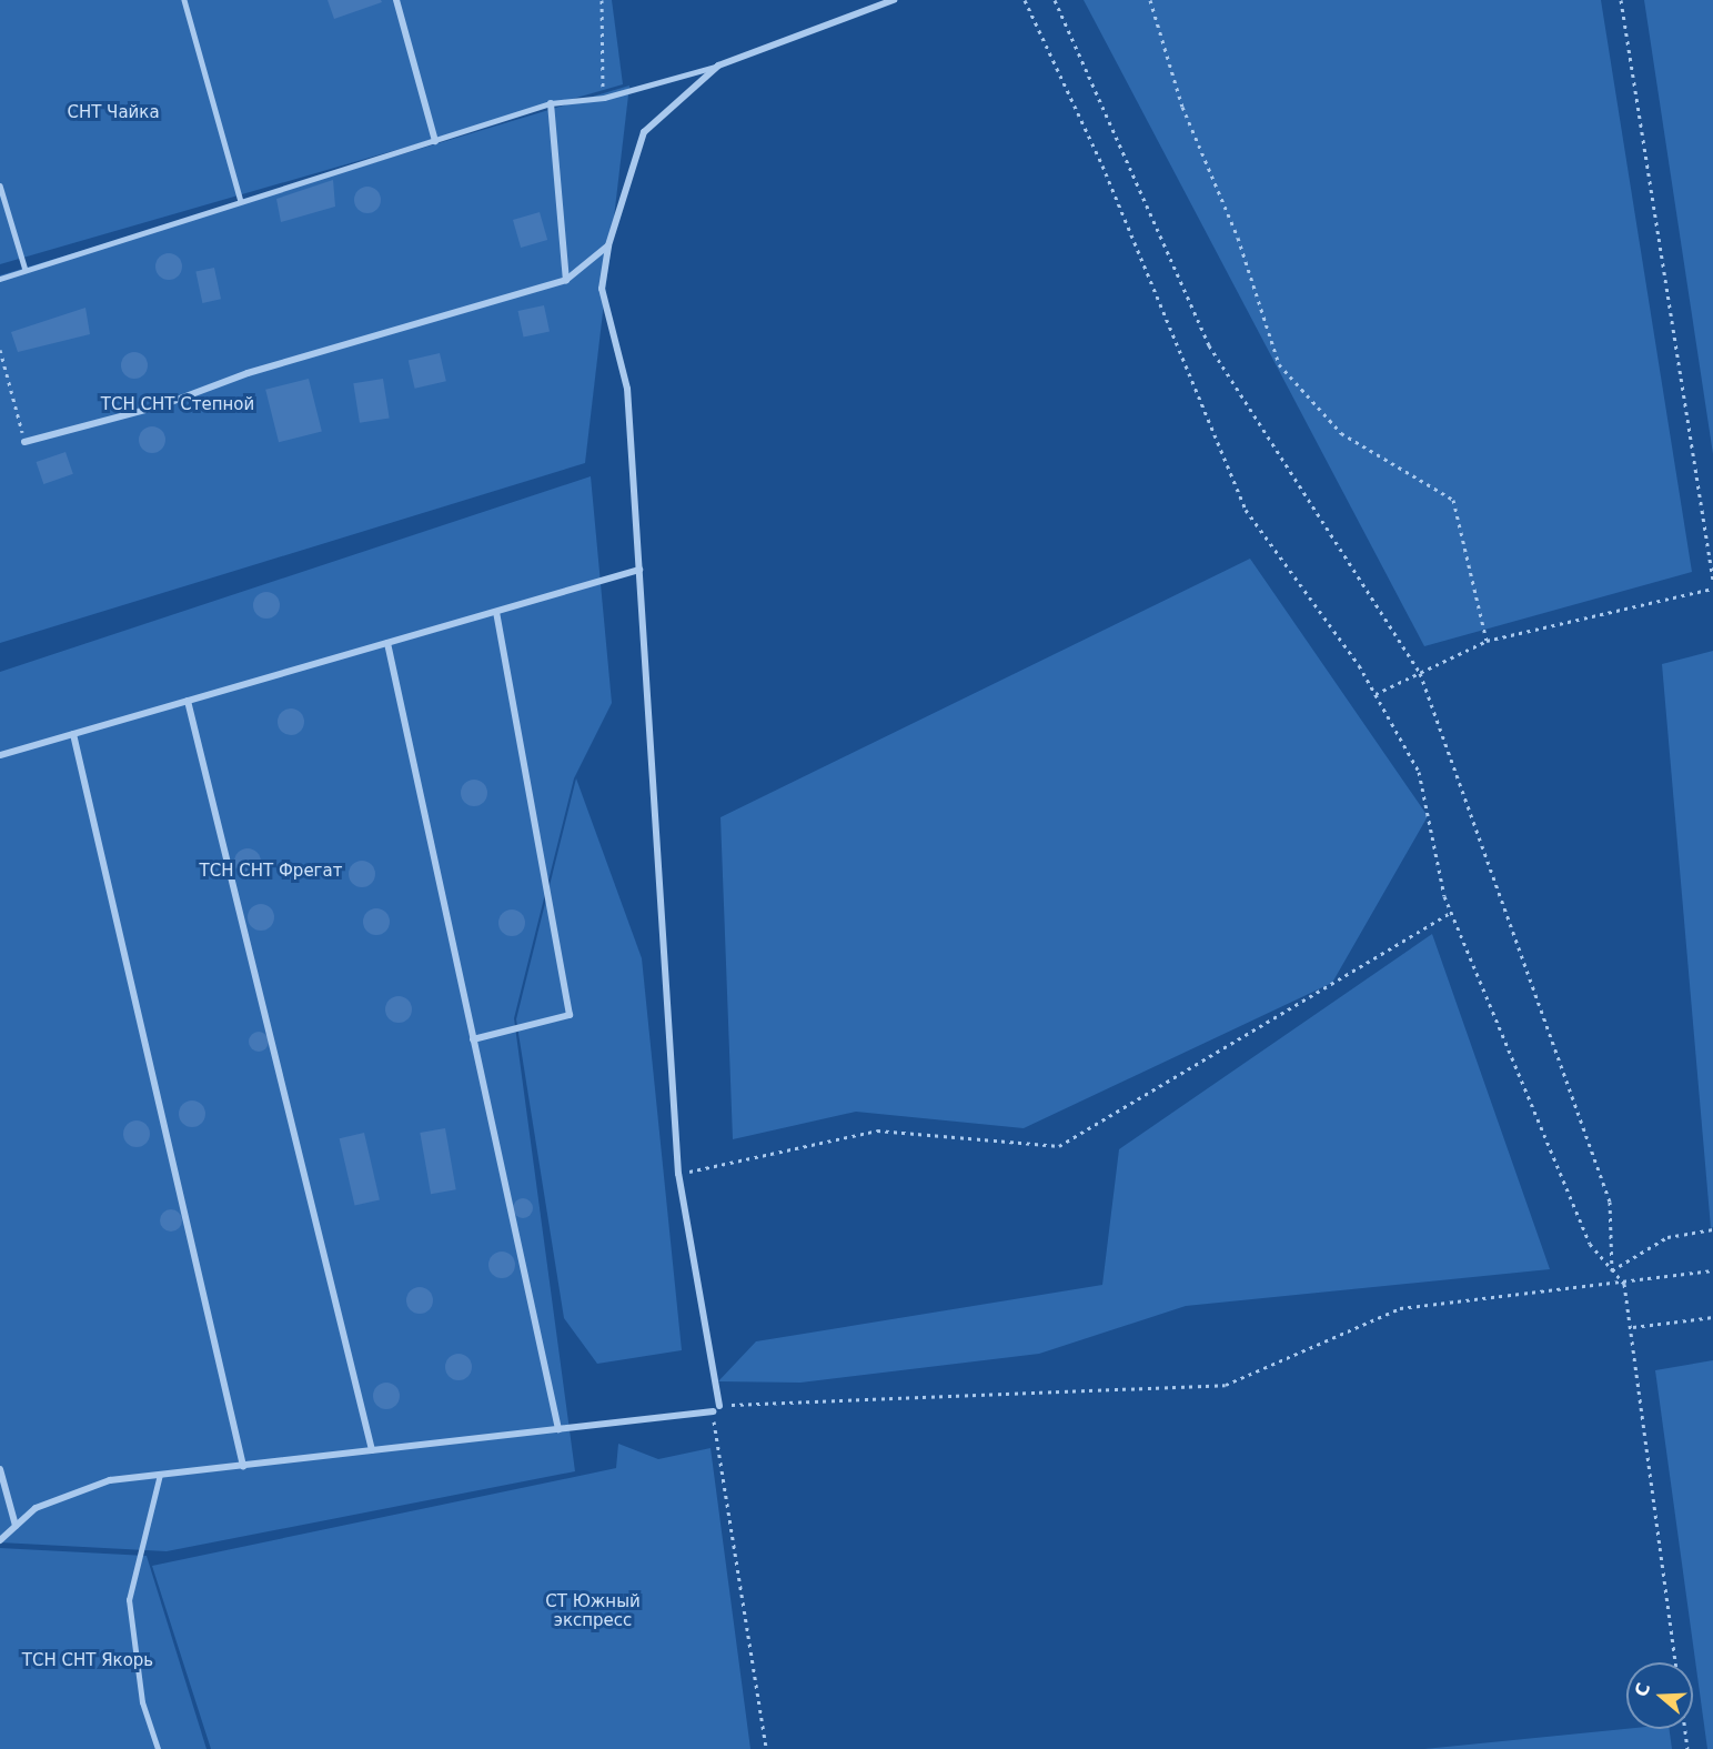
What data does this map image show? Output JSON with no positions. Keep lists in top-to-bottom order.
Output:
{
  "parks": [
    "СНТ Чайка",
    "ТСН СНТ Степной",
    "ТСН СНТ Фрегат",
    "СТ Южный экспресс",
    "ТСН СНТ Якорь"
  ],
  "north": "left"
}
